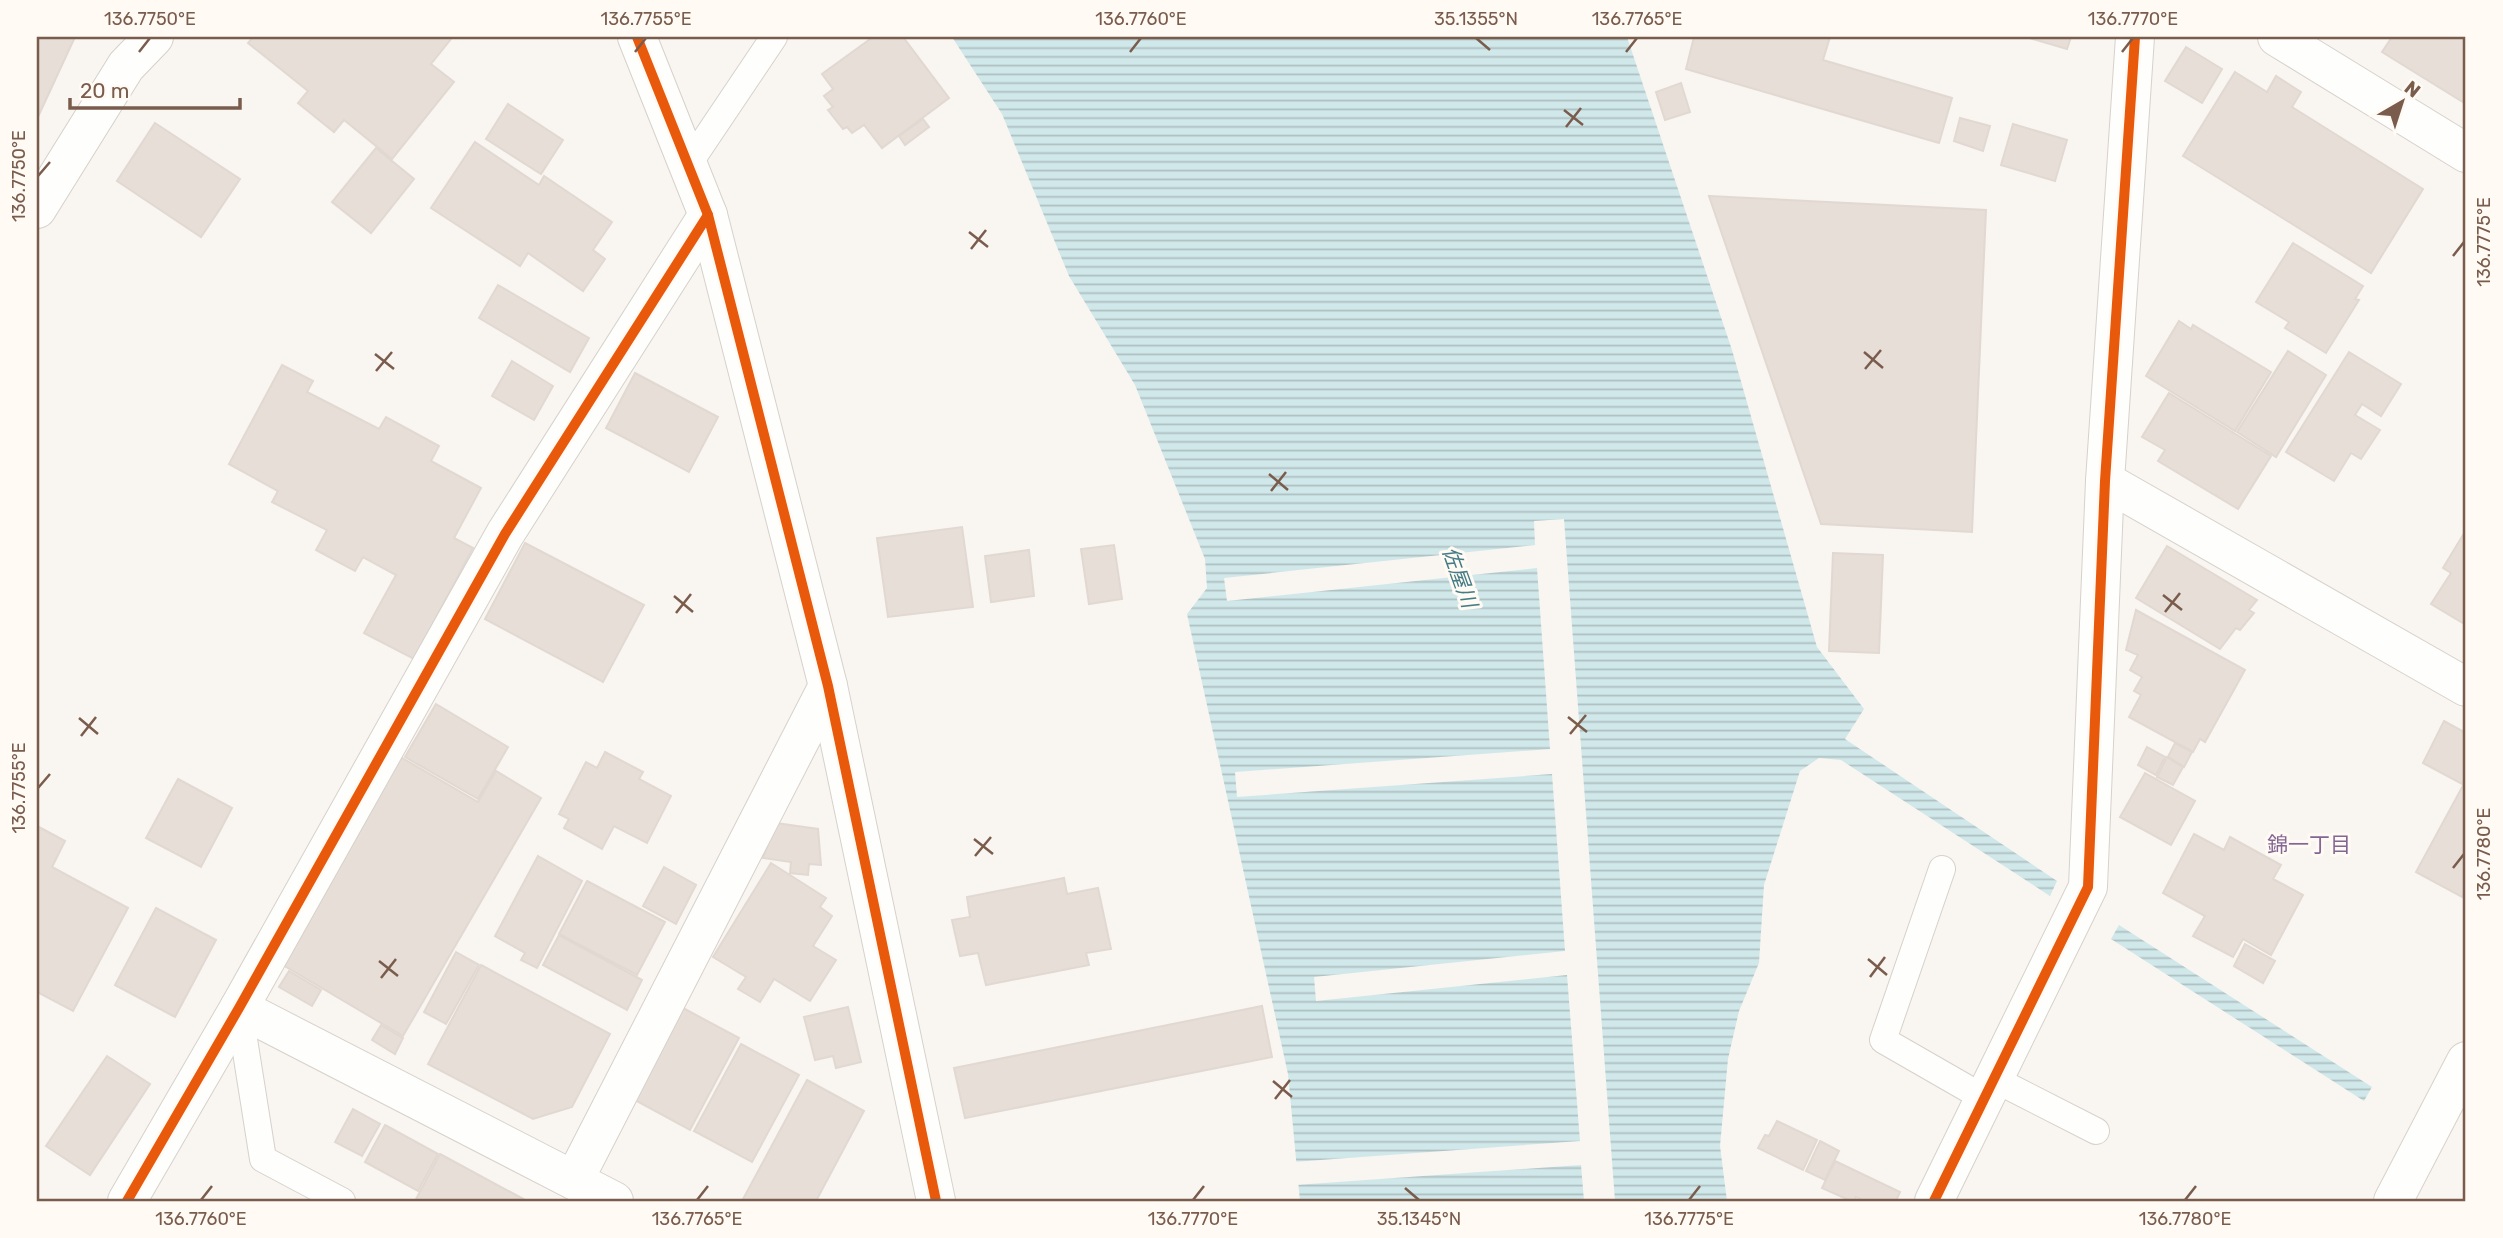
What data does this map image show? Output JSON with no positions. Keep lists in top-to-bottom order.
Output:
{
  "districts": ["錦一丁目"],
  "water": ["佐屋川"],
  "scale_bar": "20 m",
  "north": "top right",
  "coordinates": [
    "136.7750°E",
    "136.7755°E",
    "136.7760°E",
    "35.1355°N",
    "136.7765°E",
    "136.7770°E",
    "136.7775°E",
    "136.7780°E",
    "35.1345°N"
  ]
}
